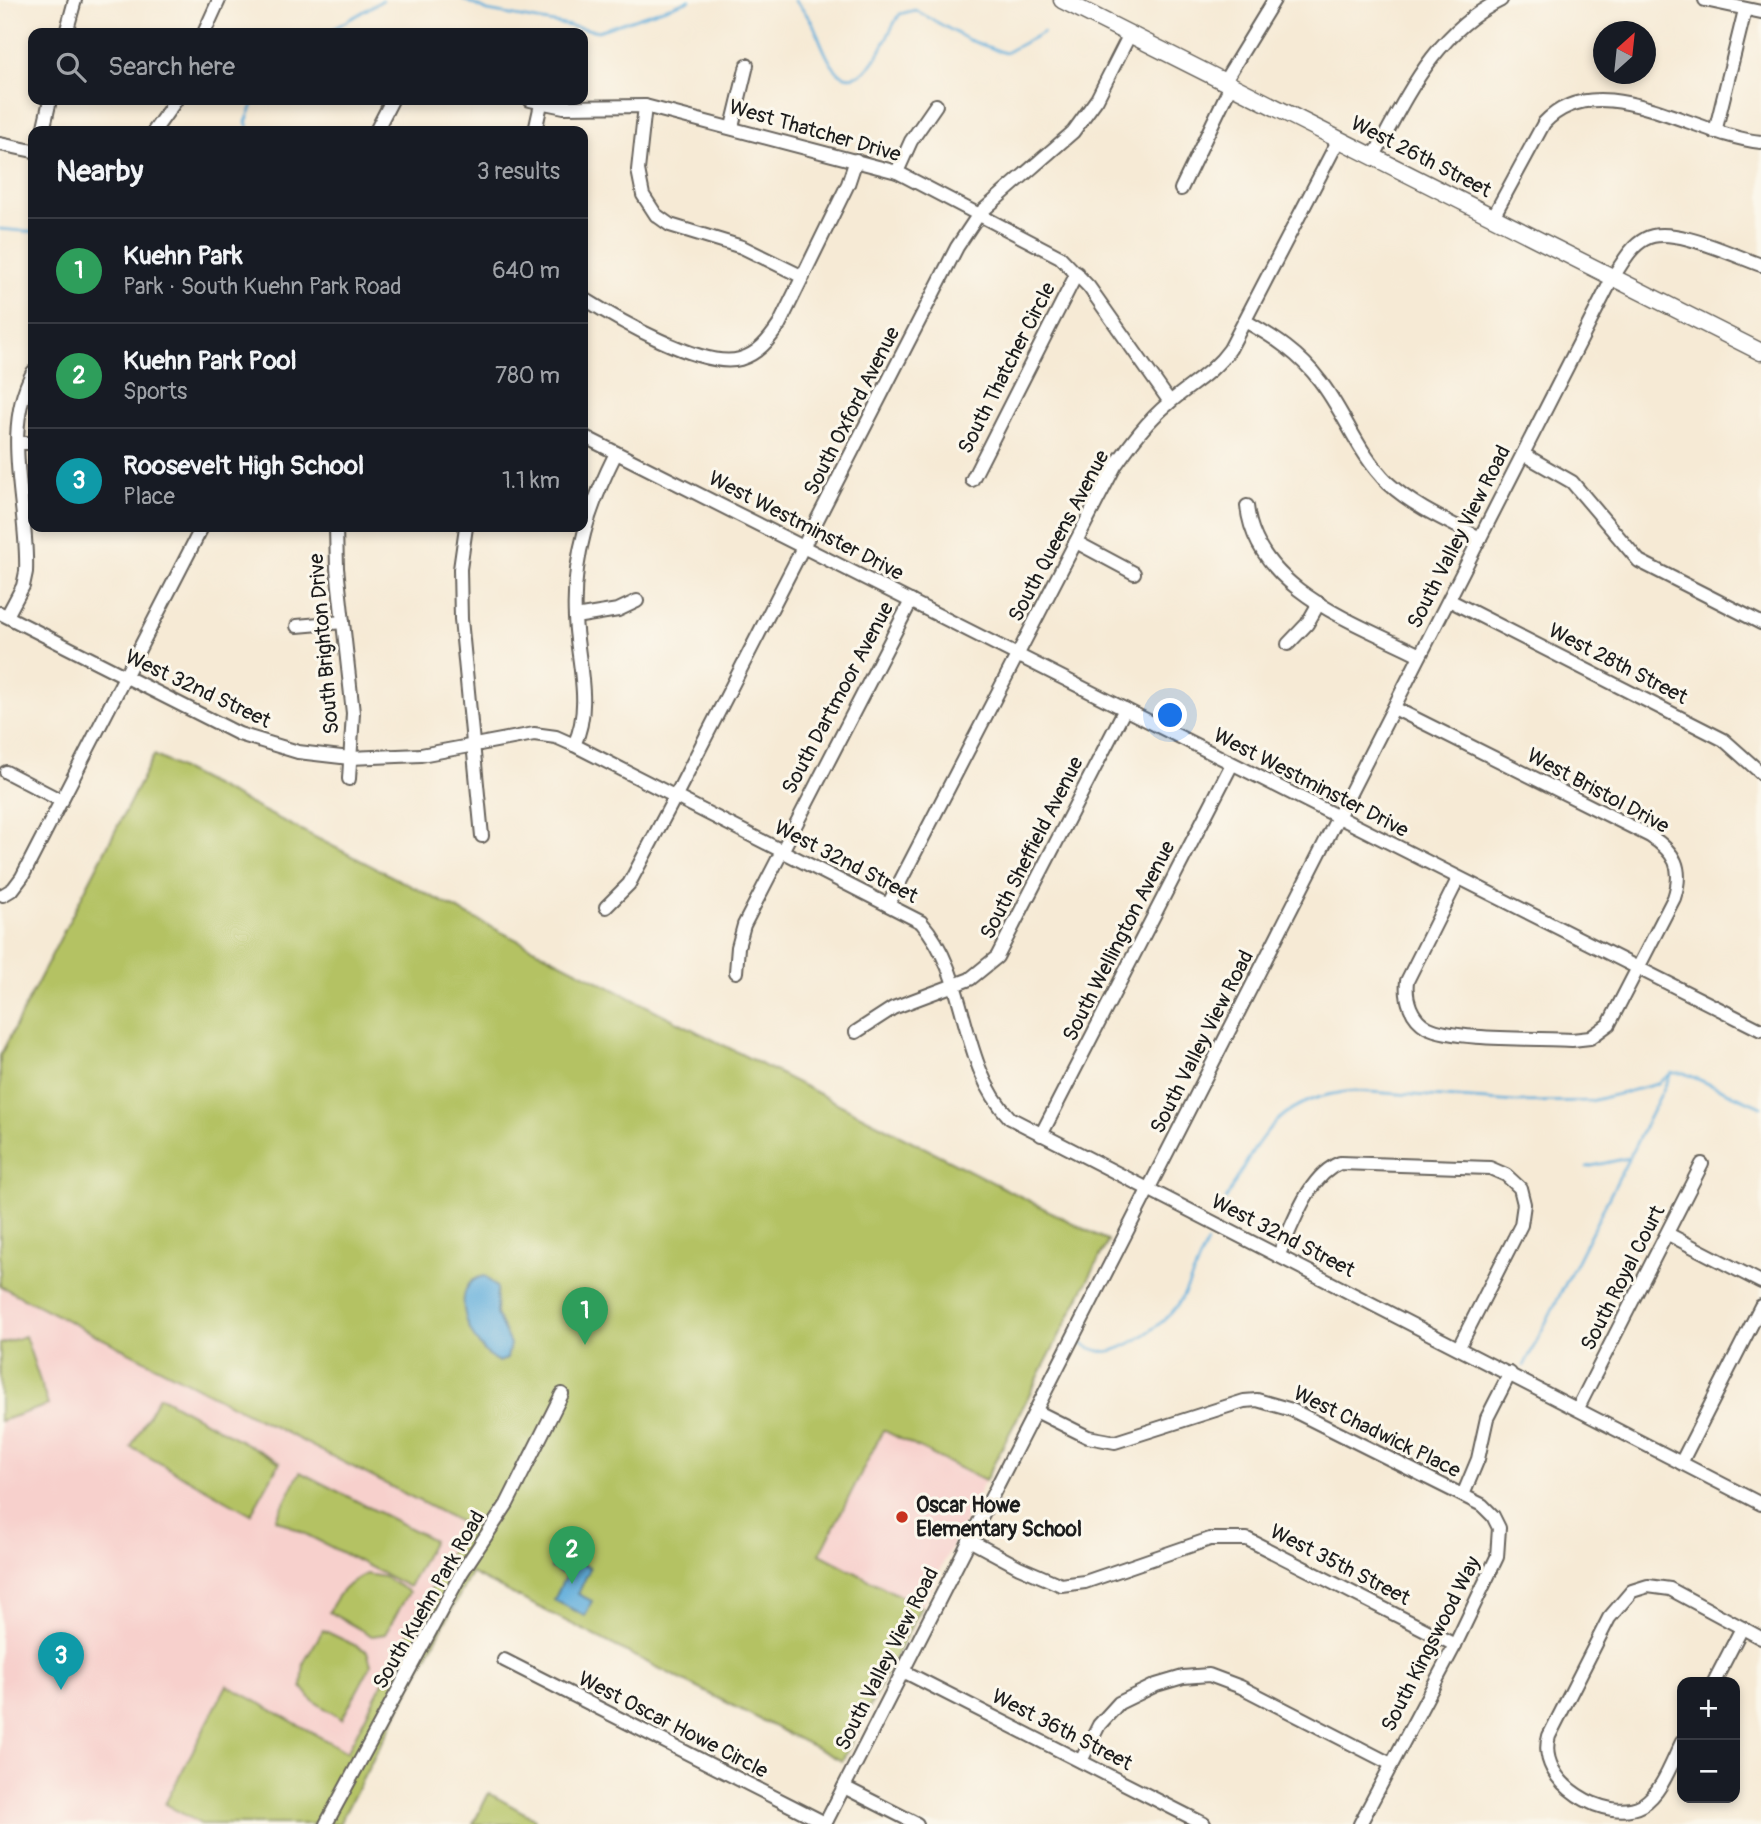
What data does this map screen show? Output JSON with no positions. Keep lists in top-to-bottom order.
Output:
{
  "streets": {
    "main road": ["West 26th Street"],
    "street": [
      "West Thatcher Drive",
      "South Thatcher Circle",
      "South Oxford Avenue",
      "West Westminster Drive",
      "South Queens Avenue",
      "South Valley View Road",
      "South Brighton Drive",
      "West 28th Street",
      "West 32nd Street",
      "South Dartmoor Avenue",
      "West Bristol Drive",
      "South Sheffield Avenue",
      "South Wellington Avenue",
      "South Royal Court",
      "West Chadwick Place",
      "West 35th Street",
      "South Kuehn Park Road",
      "South Kingswood Way",
      "West Oscar Howe Circle",
      "West 36th Street"
    ]
  },
  "crossings": [
    ["West Thatcher Drive", "South Thatcher Circle"],
    ["West Thatcher Drive", "South Oxford Avenue"],
    ["West Thatcher Drive", "South Queens Avenue"],
    ["West 26th Street", "South Oxford Avenue"],
    ["West 26th Street", "South Queens Avenue"],
    ["West 26th Street", "South Valley View Road"],
    ["South Oxford Avenue", "West Westminster Drive"],
    ["South Oxford Avenue", "West 32nd Street"],
    ["West Westminster Drive", "South Queens Avenue"],
    ["West Westminster Drive", "South Valley View Road"],
    ["West Westminster Drive", "South Dartmoor Avenue"],
    ["West Westminster Drive", "West Bristol Drive"],
    ["West Westminster Drive", "South Sheffield Avenue"],
    ["West Westminster Drive", "South Wellington Avenue"],
    ["South Queens Avenue", "West 32nd Street"],
    ["South Valley View Road", "West 28th Street"],
    ["South Valley View Road", "West 32nd Street"],
    ["South Valley View Road", "West Bristol Drive"],
    ["South Valley View Road", "West Chadwick Place"],
    ["South Valley View Road", "West 35th Street"],
    ["South Valley View Road", "West Oscar Howe Circle"],
    ["South Valley View Road", "West 36th Street"],
    ["South Brighton Drive", "West 32nd Street"],
    ["West 32nd Street", "South Dartmoor Avenue"],
    ["West 32nd Street", "South Sheffield Avenue"],
    ["West 32nd Street", "South Wellington Avenue"],
    ["West 32nd Street", "South Royal Court"],
    ["West Chadwick Place", "South Kingswood Way"],
    ["West 35th Street", "South Kingswood Way"]
  ],
  "places": ["Oscar Howe Elementary School"],
  "north": "top right",
  "page": {
    "search": "Search here",
    "heading": ["Nearby", "3 results"],
    "list": [
      {
        "mark": "1",
        "name": "Kuehn Park",
        "note": "Park · South Kuehn Park Road",
        "value": "640 m"
      },
      {
        "mark": "2",
        "name": "Kuehn Park Pool",
        "note": "Sports",
        "value": "780 m"
      },
      {
        "mark": "3",
        "name": "Roosevelt High School",
        "note": "Place",
        "value": "1.1 km"
      }
    ],
    "pins": ["1", "2", "3"],
    "map_buttons": ["+", "−"]
  }
}
